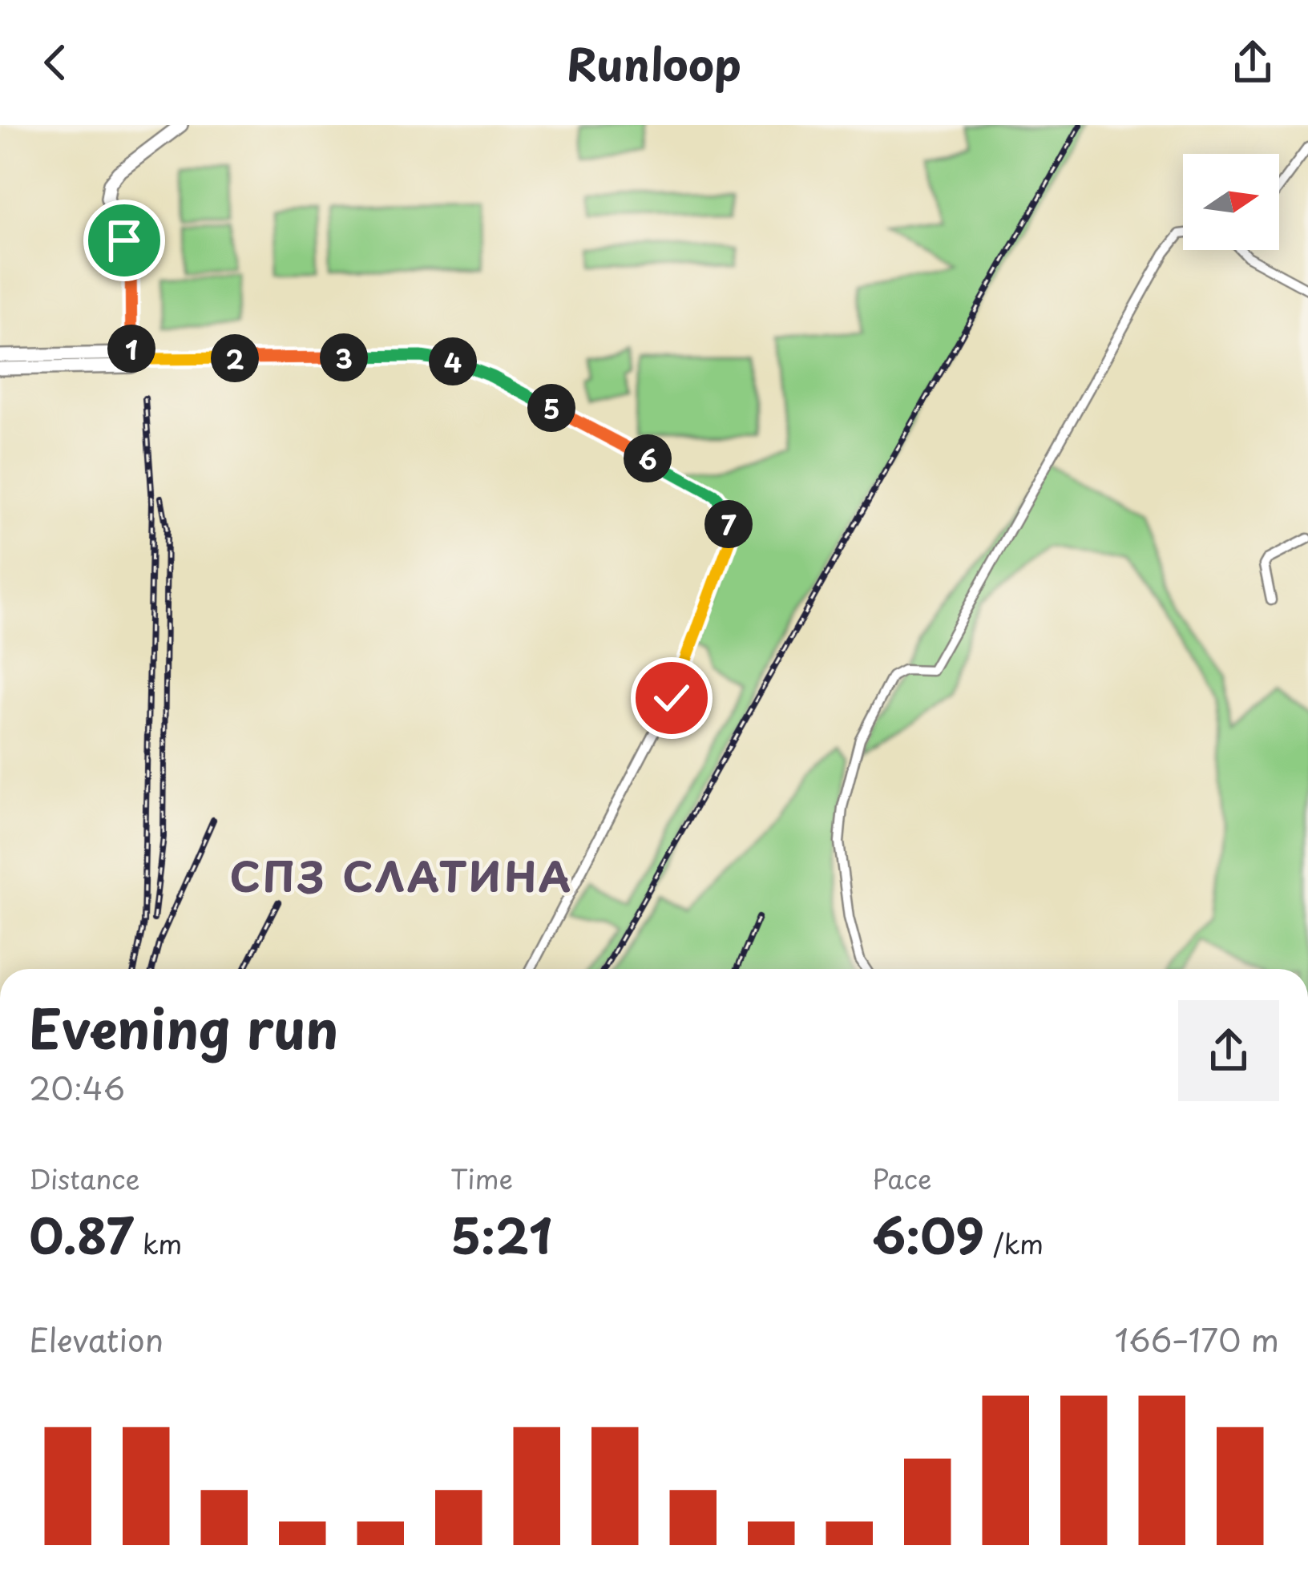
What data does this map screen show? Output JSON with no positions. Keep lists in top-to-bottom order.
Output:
{
  "districts": ["СПЗ СЛАТИНА"],
  "north": "right",
  "page": {
    "header": "Runloop",
    "pins": [
      "1",
      "3",
      "2",
      "4",
      "5",
      "6",
      "7"
    ],
    "heading": ["Evening run", "20:46"],
    "stats": [
      ["Distance", "0.87 km"],
      ["Time", "5:21"],
      ["Pace", "6:09 /km"]
    ],
    "chart": ["Elevation", "166–170 m"]
  }
}
